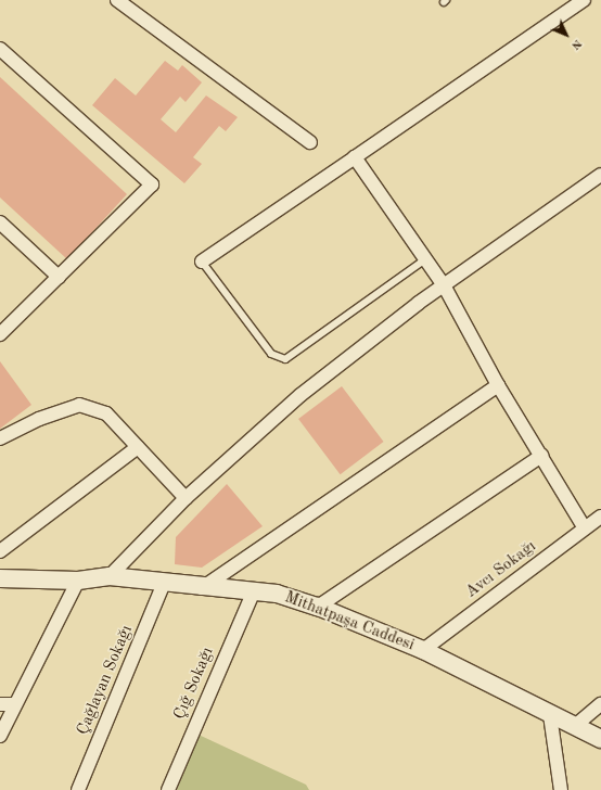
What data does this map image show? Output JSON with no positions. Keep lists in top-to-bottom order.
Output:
{
  "streets": {
    "main road": ["Mithatpaşa Caddesi"],
    "street": ["Avcı Sokağı", "Çağlayan Sokağı", "Çığ Sokağı"]
  },
  "crossings": [
    ["Avcı Sokağı", "Mithatpaşa Caddesi"],
    ["Mithatpaşa Caddesi", "Çağlayan Sokağı"],
    ["Mithatpaşa Caddesi", "Çığ Sokağı"]
  ],
  "north": "bottom right"
}
